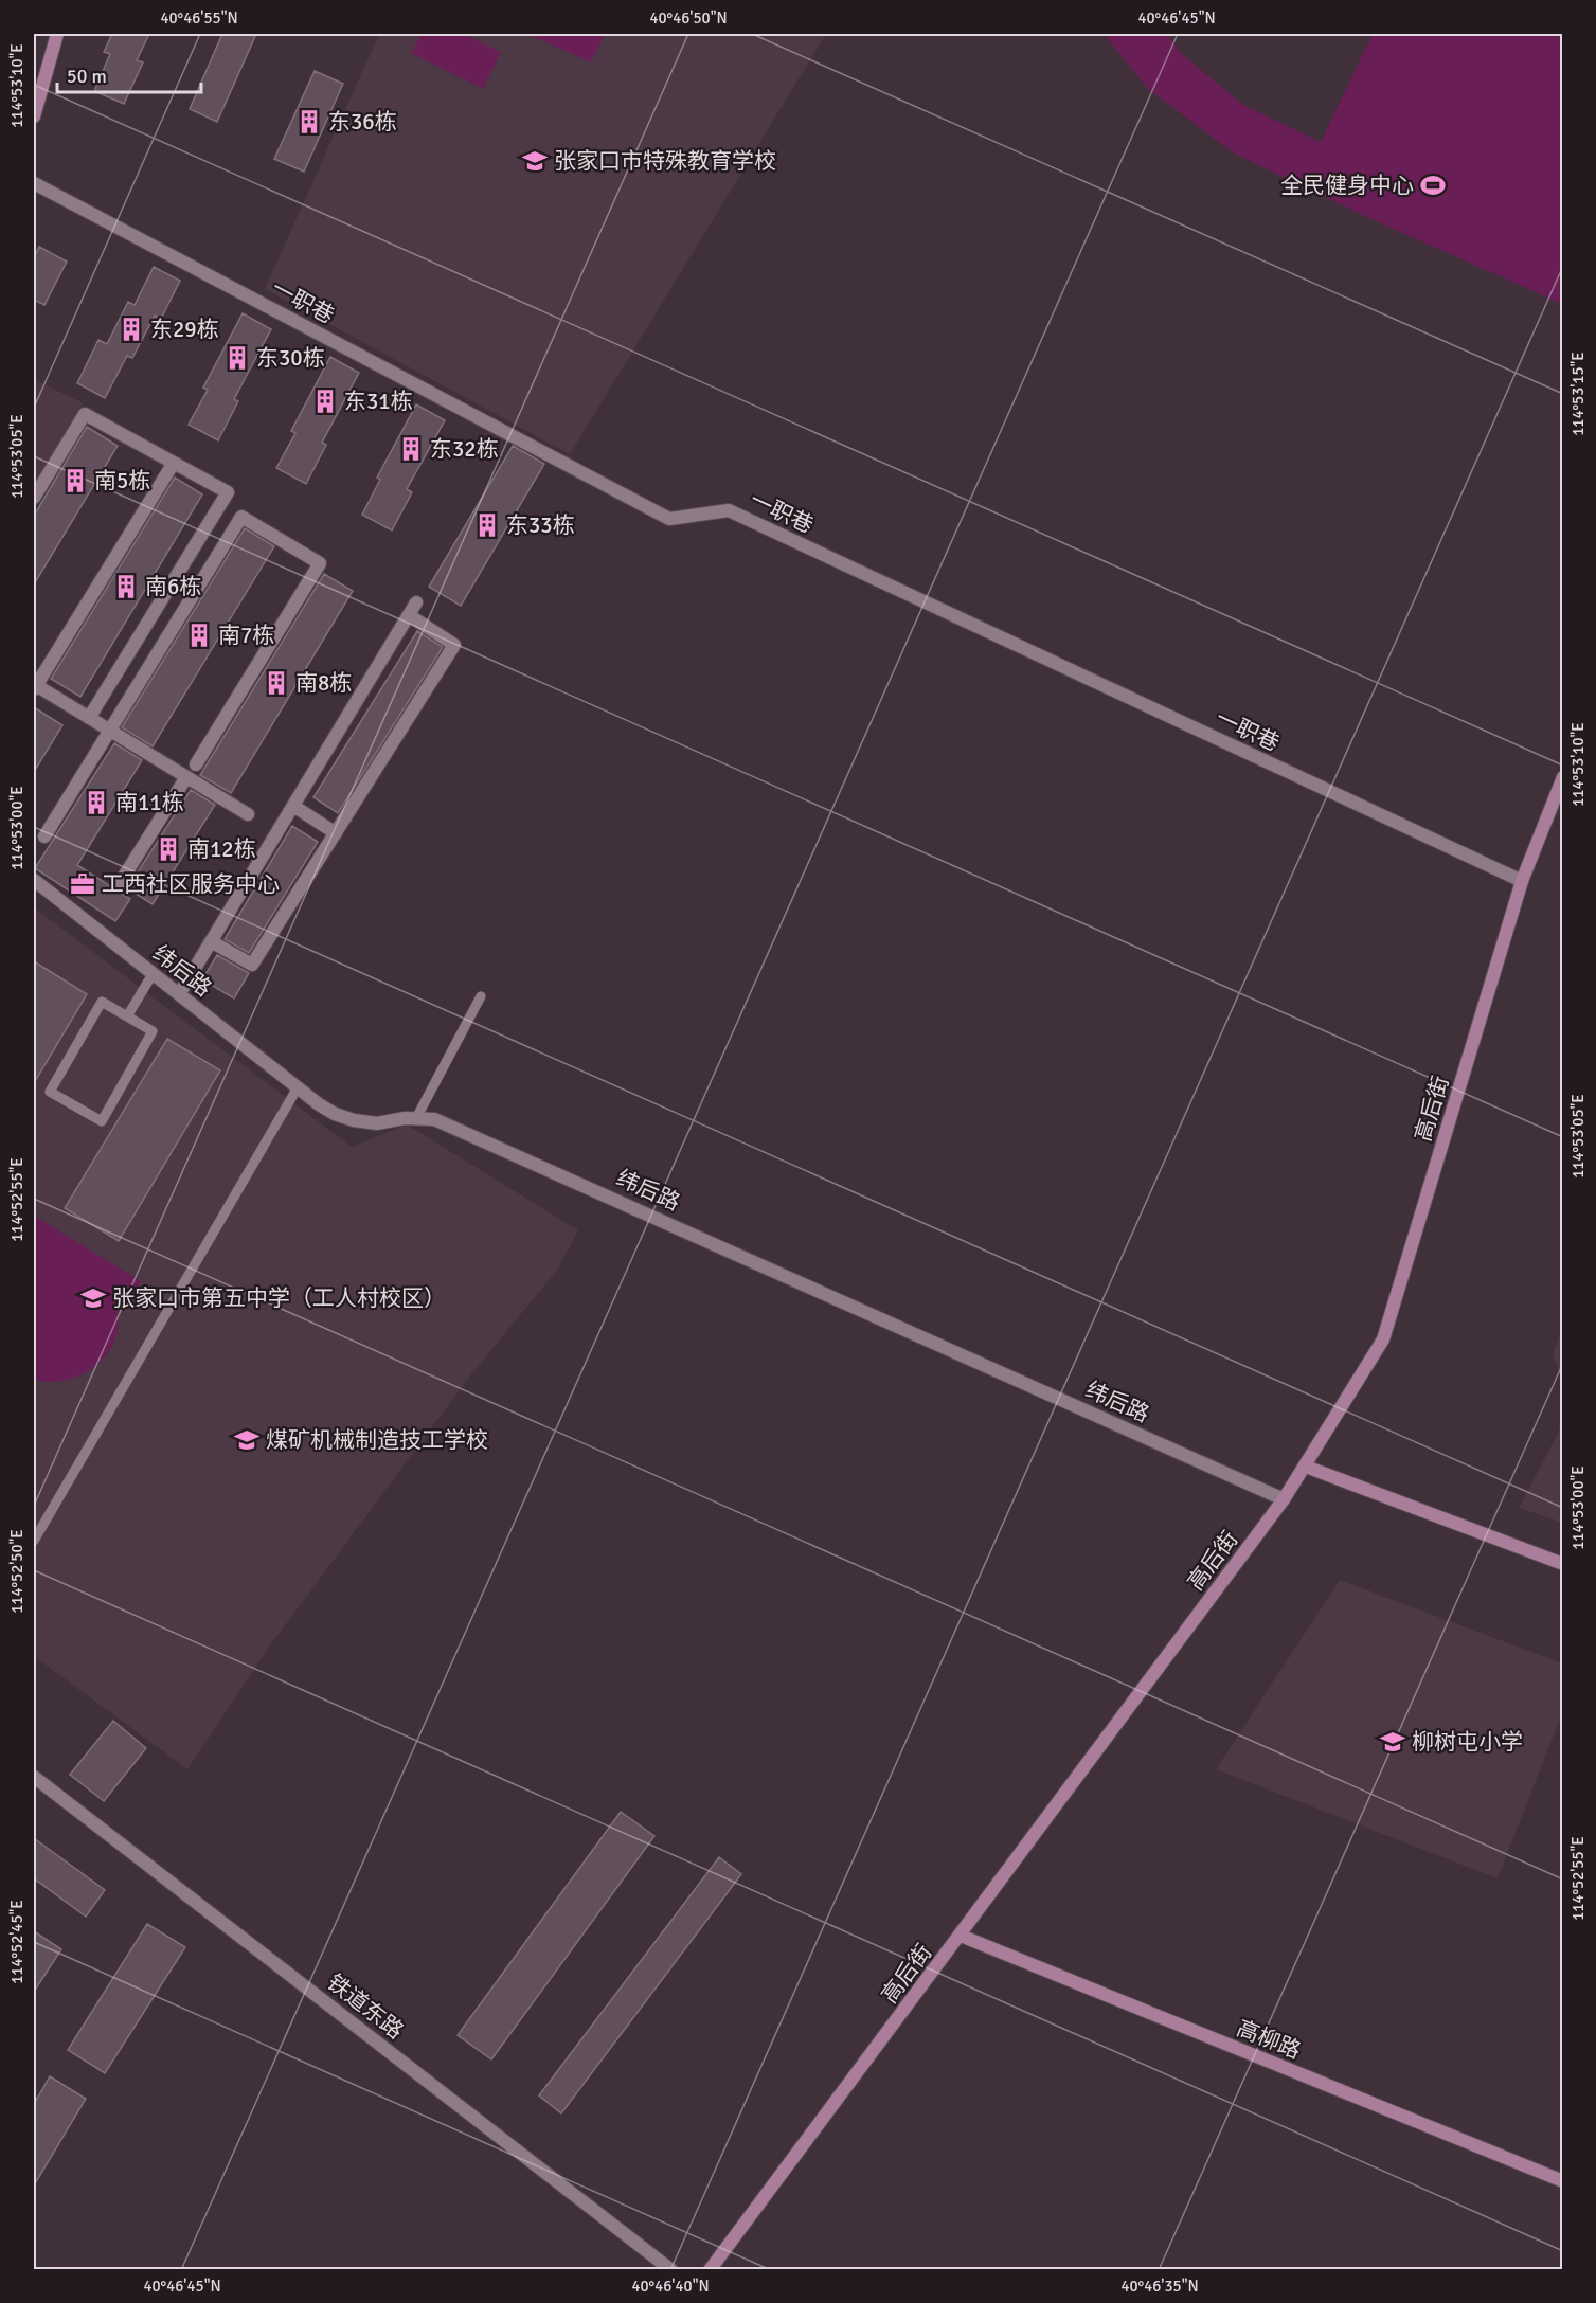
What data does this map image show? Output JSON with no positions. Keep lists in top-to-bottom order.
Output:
{
  "streets": {
    "street": [
      "一职巷",
      "纬后路",
      "高后街",
      "铁道东路",
      "高柳路"
    ]
  },
  "crossings": [
    ["一职巷", "高后街"],
    ["纬后路", "高后街"],
    ["高后街", "高柳路"]
  ],
  "places": {
    "building": [
      "东36栋",
      "东29栋",
      "东30栋",
      "东31栋",
      "东32栋",
      "南5栋",
      "东33栋",
      "南6栋",
      "南7栋",
      "南8栋",
      "南11栋",
      "南12栋"
    ],
    "school or university": [
      "张家口市特殊教育学校",
      "张家口市第五中学（工人村校区）",
      "煤矿机械制造技工学校",
      "柳树屯小学"
    ],
    "sports": ["全民健身中心"],
    "office": ["工西社区服务中心"]
  },
  "scale_bar": "50 m",
  "coordinates": [
    "40°46'55\"N",
    "40°46'50\"N",
    "40°46'45\"N",
    "114°53'10\"E",
    "114°53'15\"E",
    "114°53'05\"E",
    "114°53'00\"E",
    "114°52'55\"E",
    "114°52'50\"E",
    "114°52'45\"E",
    "40°46'40\"N",
    "40°46'35\"N"
  ]
}
